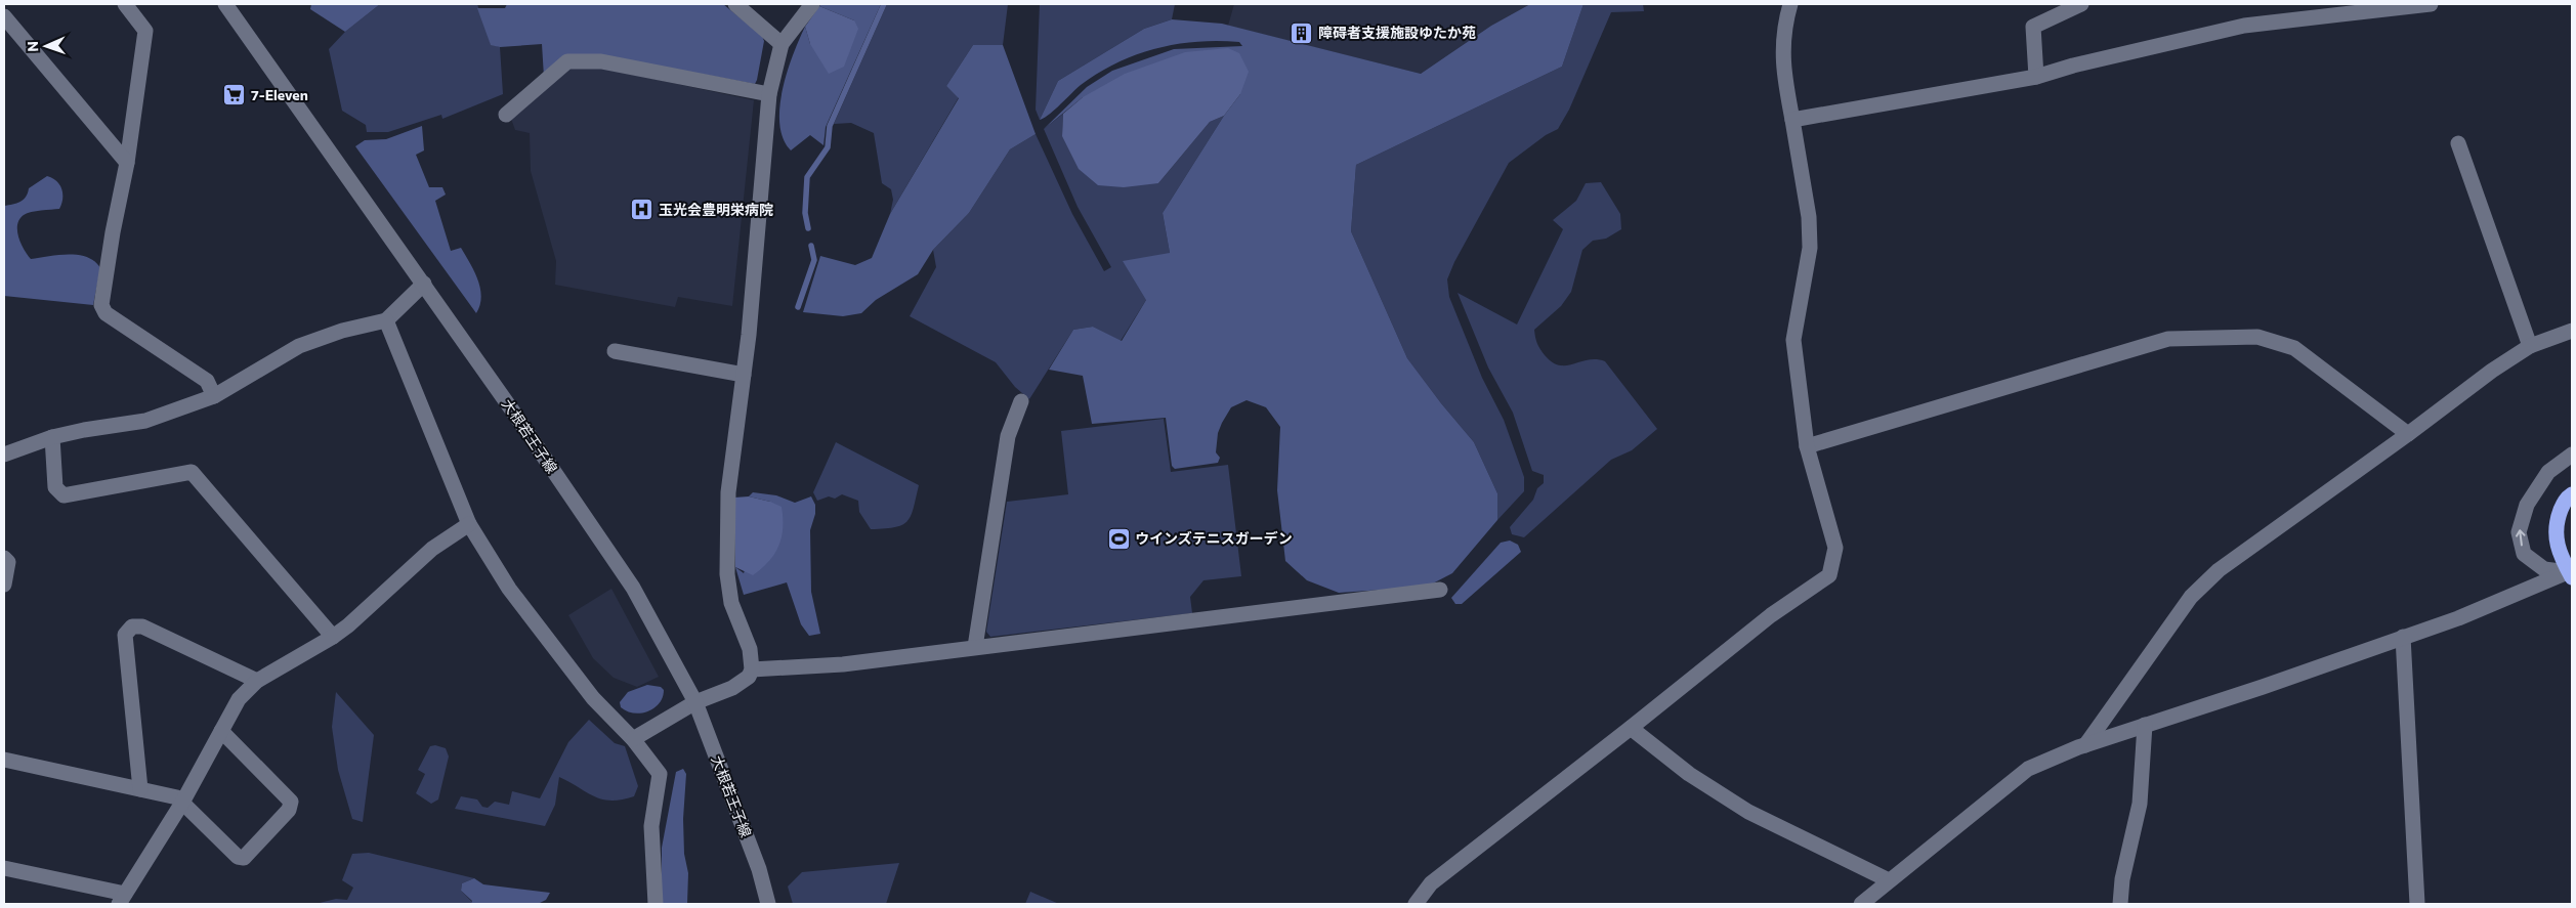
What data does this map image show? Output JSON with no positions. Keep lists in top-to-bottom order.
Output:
{
  "streets": {
    "street": ["大根若王子線"]
  },
  "places": {
    "building": ["障碍者支援施設ゆたか苑"],
    "supermarket": ["7-Eleven"],
    "hospital": ["玉光会豊明栄病院"],
    "sports": ["ウインズテニスガーデン"]
  },
  "north": "left"
}
